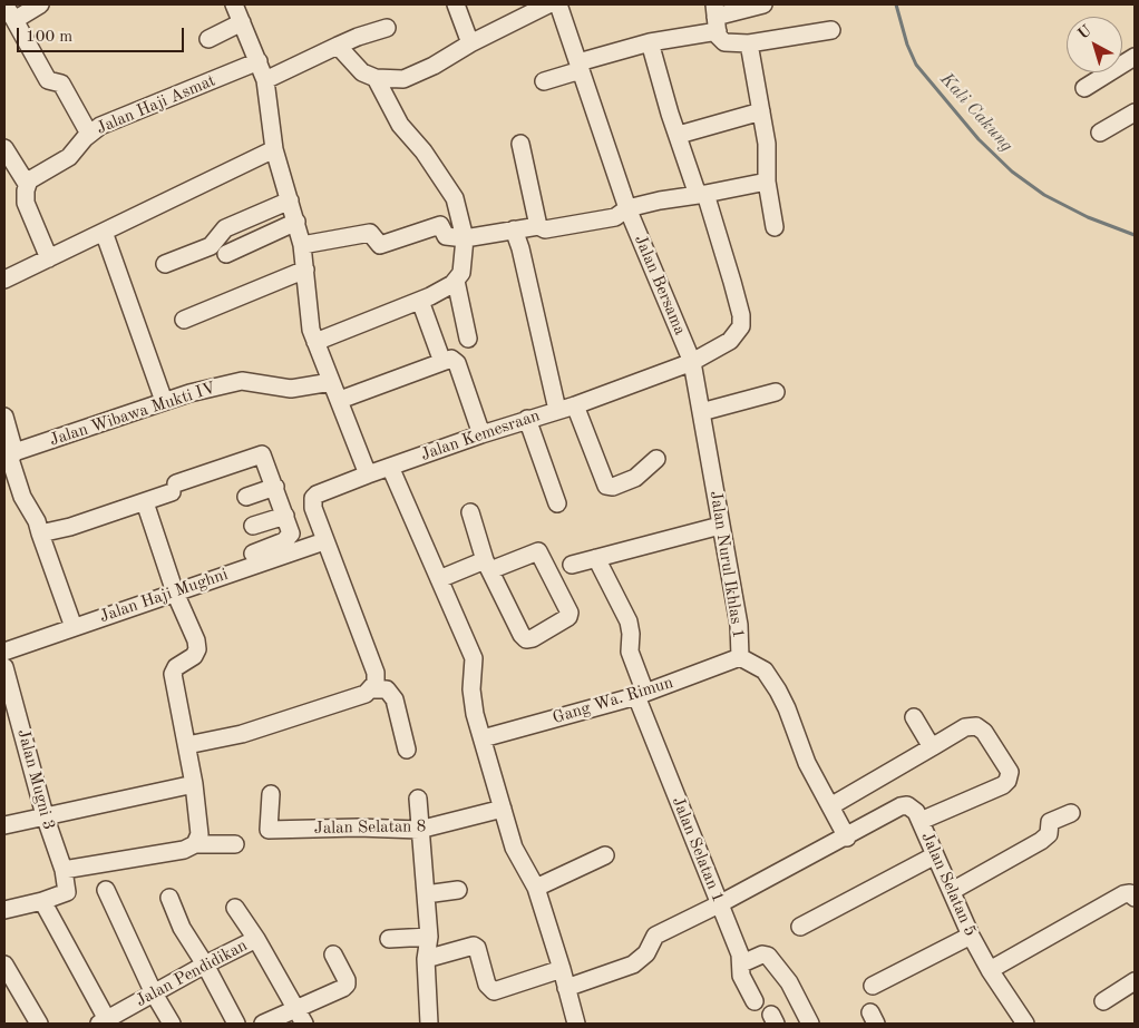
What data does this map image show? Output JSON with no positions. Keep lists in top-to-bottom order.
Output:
{
  "streets": {
    "street": [
      "Jalan Haji Asmat",
      "Jalan Bersama",
      "Jalan Wibawa Mukti IV",
      "Jalan Kemesraan",
      "Jalan Nurul Ikhlas 1",
      "Jalan Haji Mughni",
      "Gang Wa. Rimun",
      "Jalan Mugni 3",
      "Jalan Selatan 8",
      "Jalan Selatan 1",
      "Jalan Selatan 5",
      "Jalan Pendidikan"
    ]
  },
  "crossings": [
    ["Jalan Bersama", "Jalan Kemesraan"],
    ["Jalan Bersama", "Jalan Nurul Ikhlas 1"],
    ["Jalan Kemesraan", "Jalan Nurul Ikhlas 1"],
    ["Jalan Kemesraan", "Jalan Haji Mughni"],
    ["Jalan Nurul Ikhlas 1", "Gang Wa. Rimun"],
    ["Jalan Nurul Ikhlas 1", "Jalan Selatan 5"],
    ["Gang Wa. Rimun", "Jalan Selatan 1"]
  ],
  "water": ["Kali Cakung"],
  "scale_bar": "100 m",
  "north": "top left"
}
